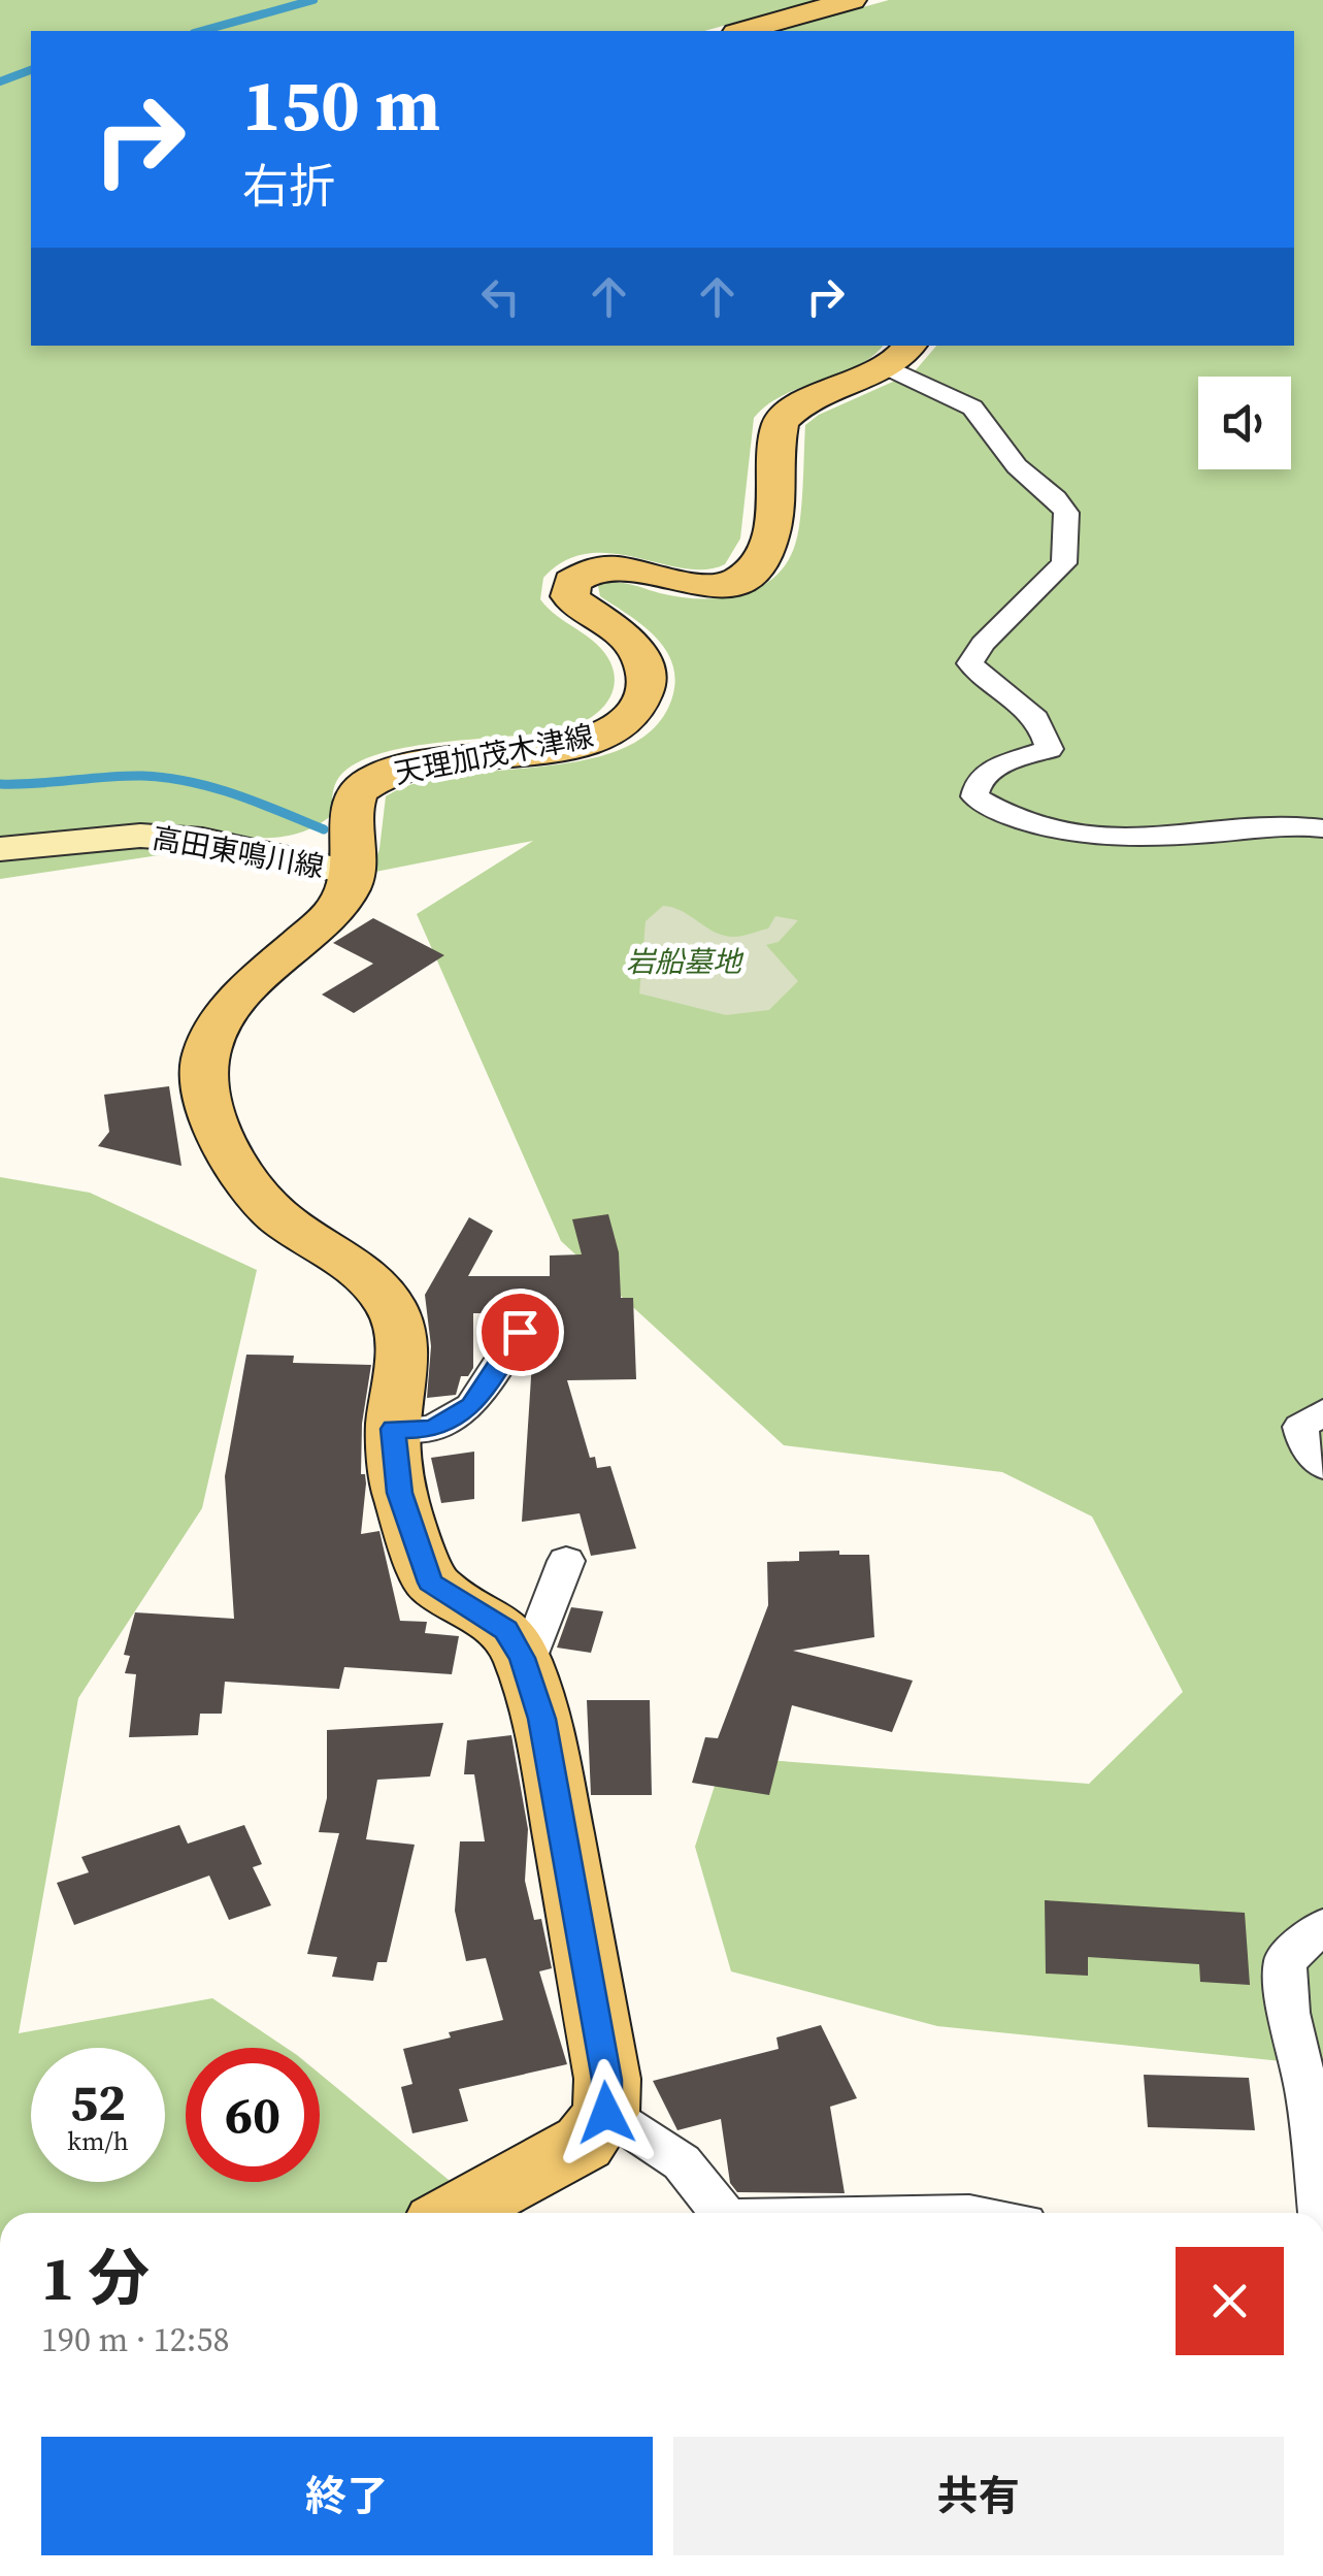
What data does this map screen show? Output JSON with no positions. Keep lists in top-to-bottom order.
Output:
{
  "streets": {
    "main road": ["天理加茂木津線", "高田東鳴川線"]
  },
  "crossings": [
    ["天理加茂木津線", "高田東鳴川線"]
  ],
  "parks": ["岩船墓地"],
  "page": {
    "turn": ["150 m", "右折"],
    "speed": "52 km/h",
    "limit": "60",
    "heading": ["1 分", "190 m · 12:58"],
    "buttons": ["終了", "共有"]
  }
}
